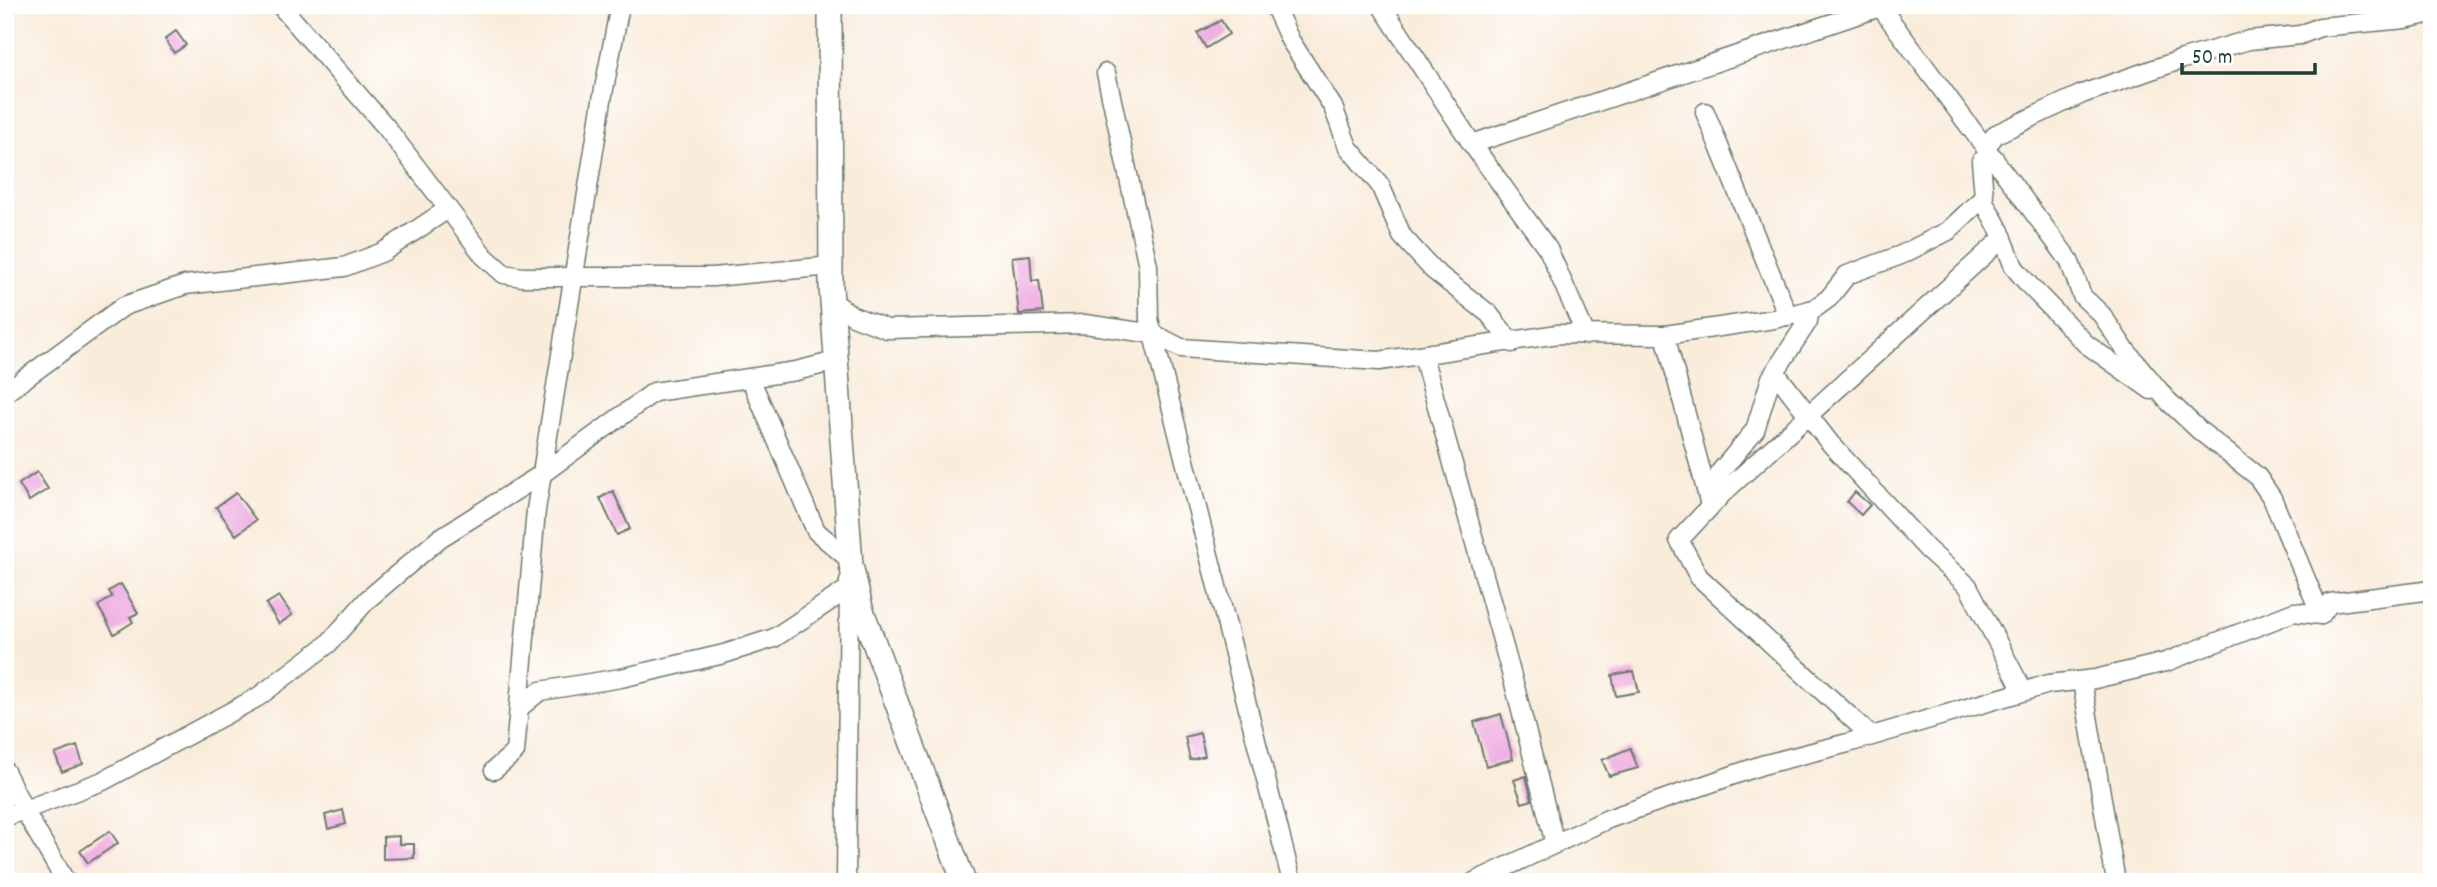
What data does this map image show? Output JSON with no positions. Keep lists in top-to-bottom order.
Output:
{
  "scale_bar": "50 m"
}
